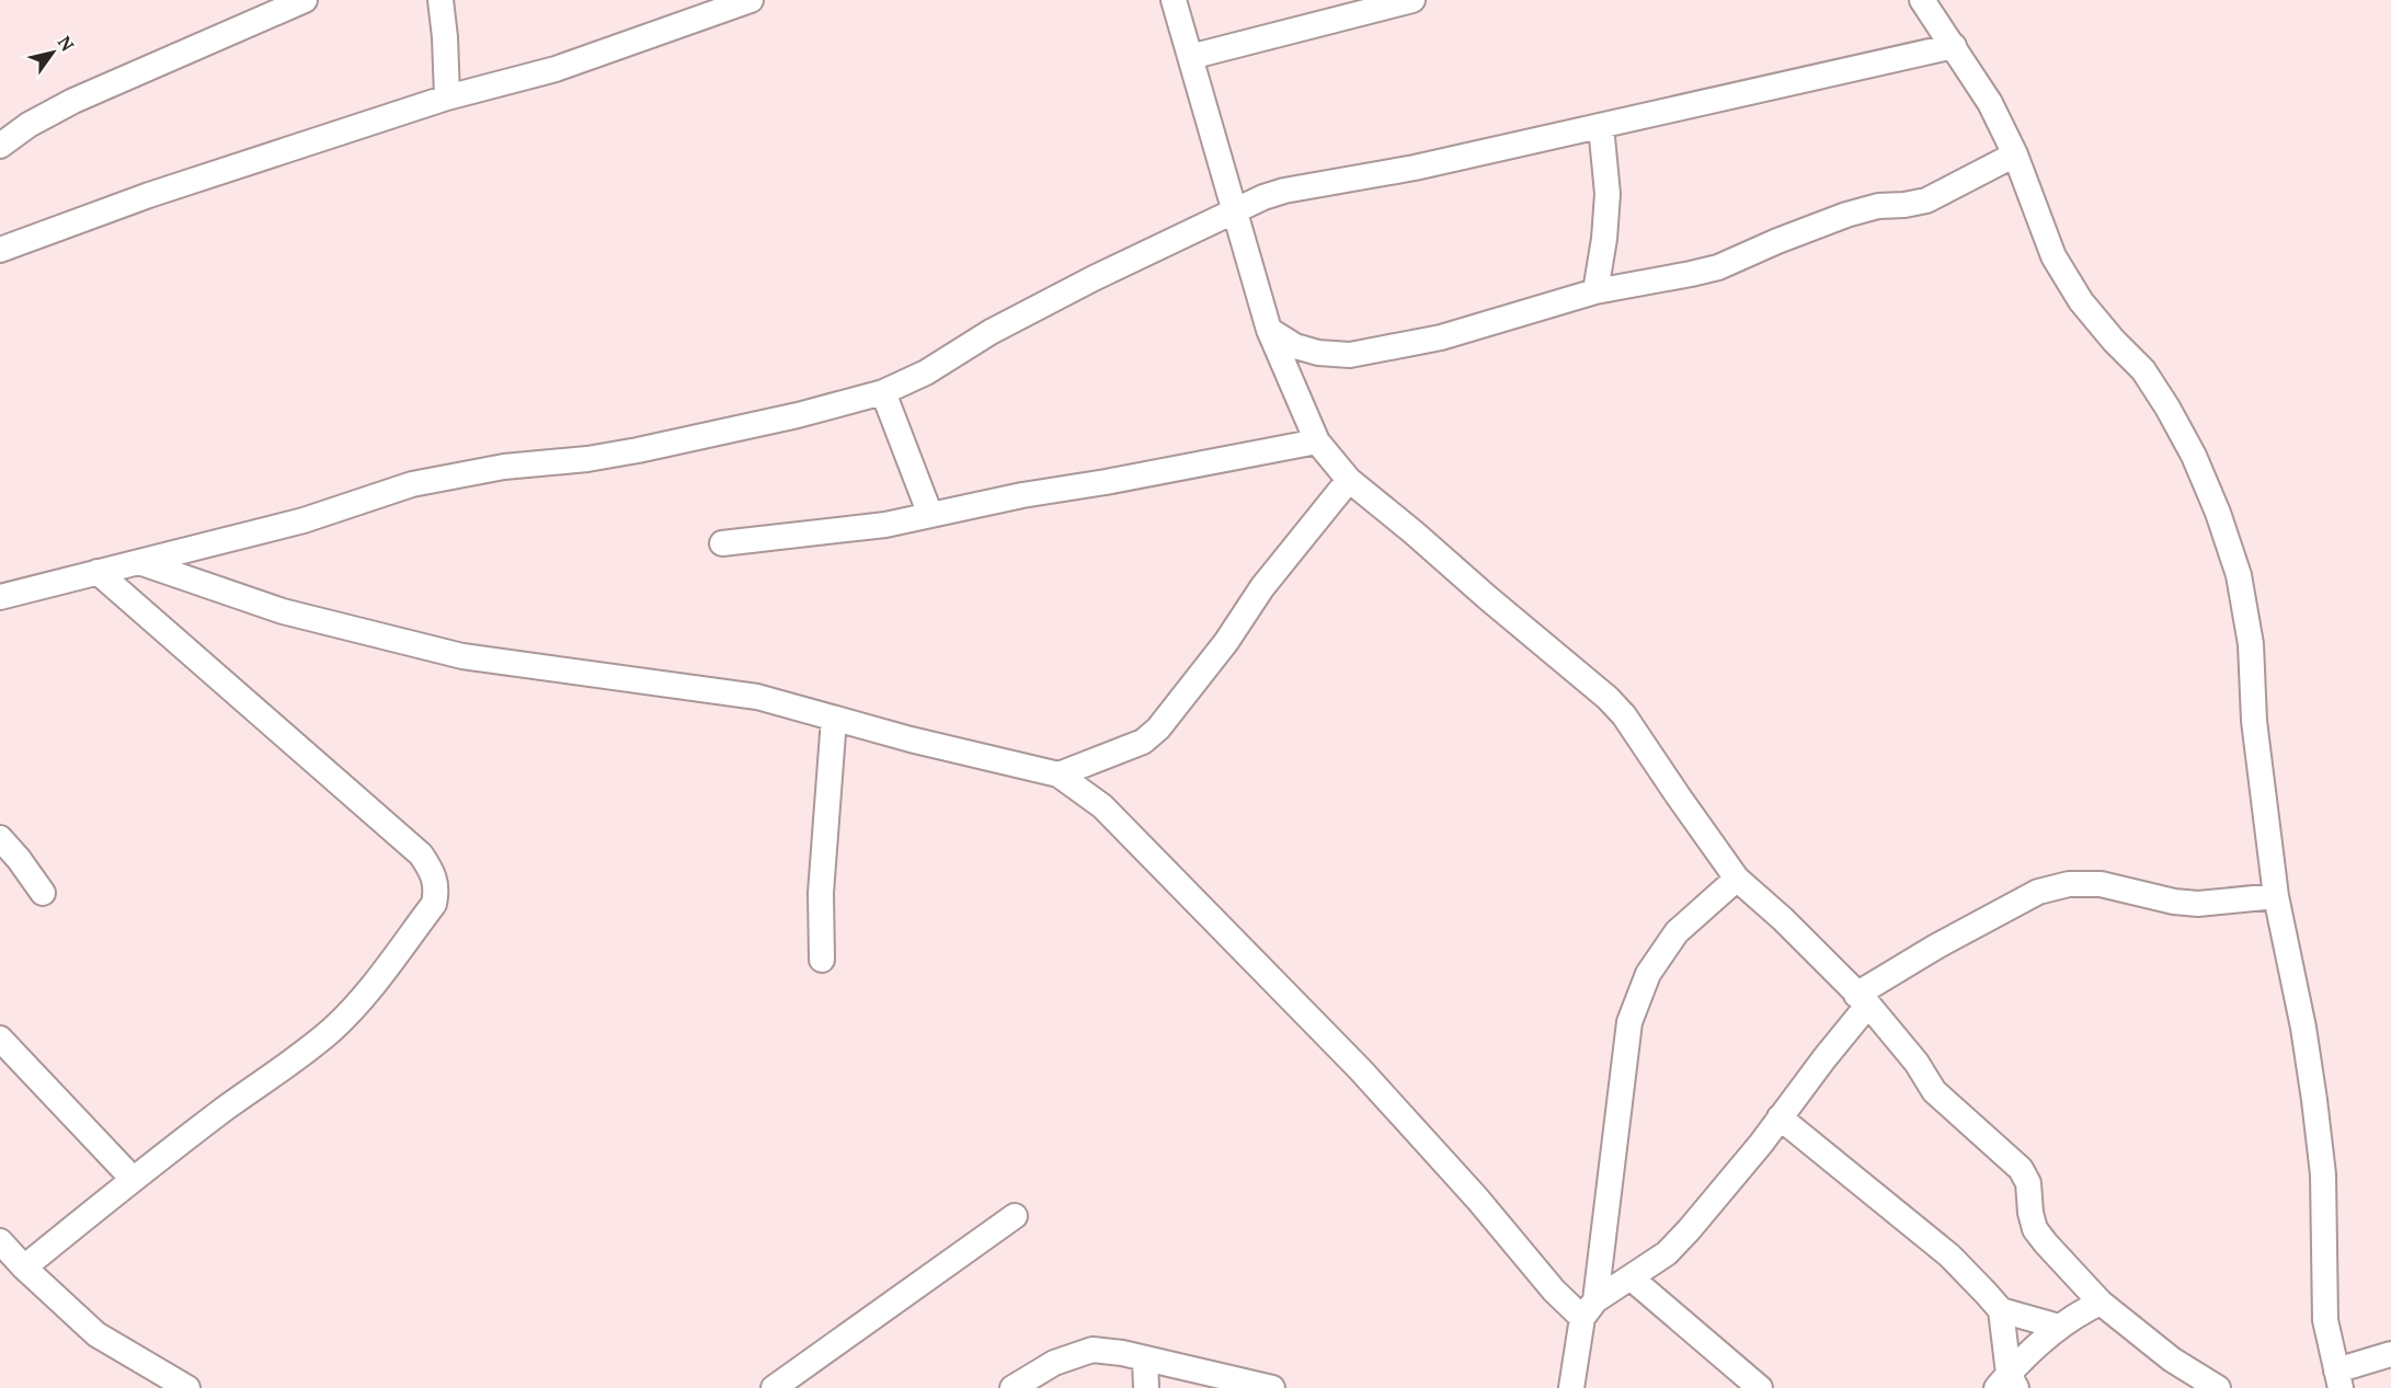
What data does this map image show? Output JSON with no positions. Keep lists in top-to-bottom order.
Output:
{
  "north": "top right"
}
